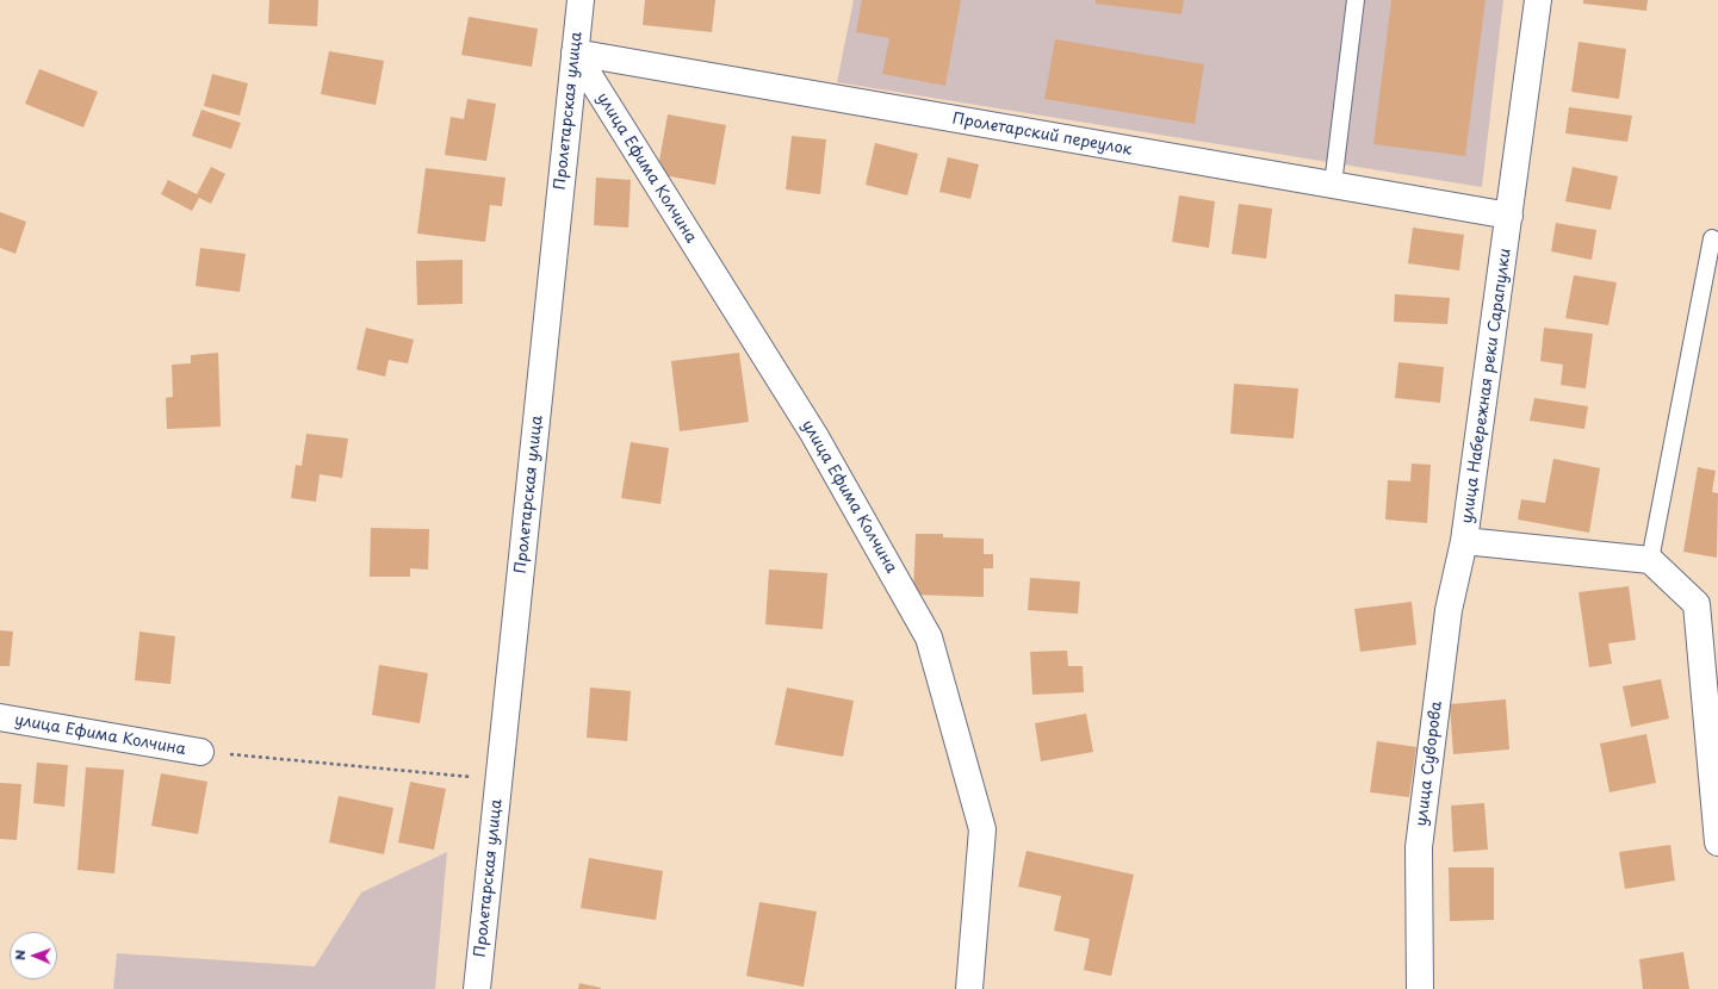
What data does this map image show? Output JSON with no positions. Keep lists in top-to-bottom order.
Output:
{
  "streets": {
    "street": [
      "Пролетарская улица",
      "Пролетарский переулок",
      "улица Ефима Колчина",
      "улица Набережная реки Сарапулки",
      "улица Суворова"
    ]
  },
  "crossings": [
    ["Пролетарская улица", "Пролетарский переулок"],
    ["Пролетарская улица", "улица Ефима Колчина"],
    ["Пролетарский переулок", "улица Ефима Колчина"],
    ["Пролетарский переулок", "улица Набережная реки Сарапулки"],
    ["улица Набережная реки Сарапулки", "улица Суворова"]
  ],
  "north": "left"
}
